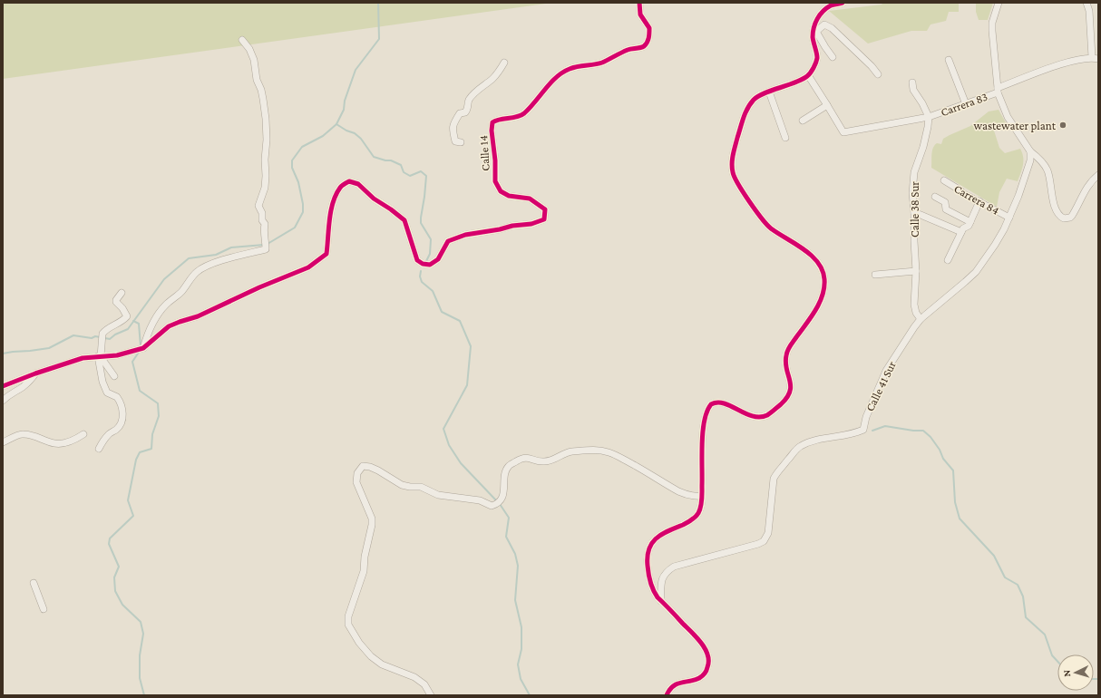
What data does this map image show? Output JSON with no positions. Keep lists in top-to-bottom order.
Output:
{
  "streets": {
    "street": [
      "Carrera 83",
      "Calle 14",
      "Carrera 84",
      "Calle 38 Sur",
      "Calle 41 Sur"
    ]
  },
  "crossings": [
    ["Carrera 83", "Calle 38 Sur"],
    ["Carrera 84", "Calle 41 Sur"],
    ["Calle 38 Sur", "Calle 41 Sur"]
  ],
  "places": ["wastewater plant"],
  "north": "left"
}
